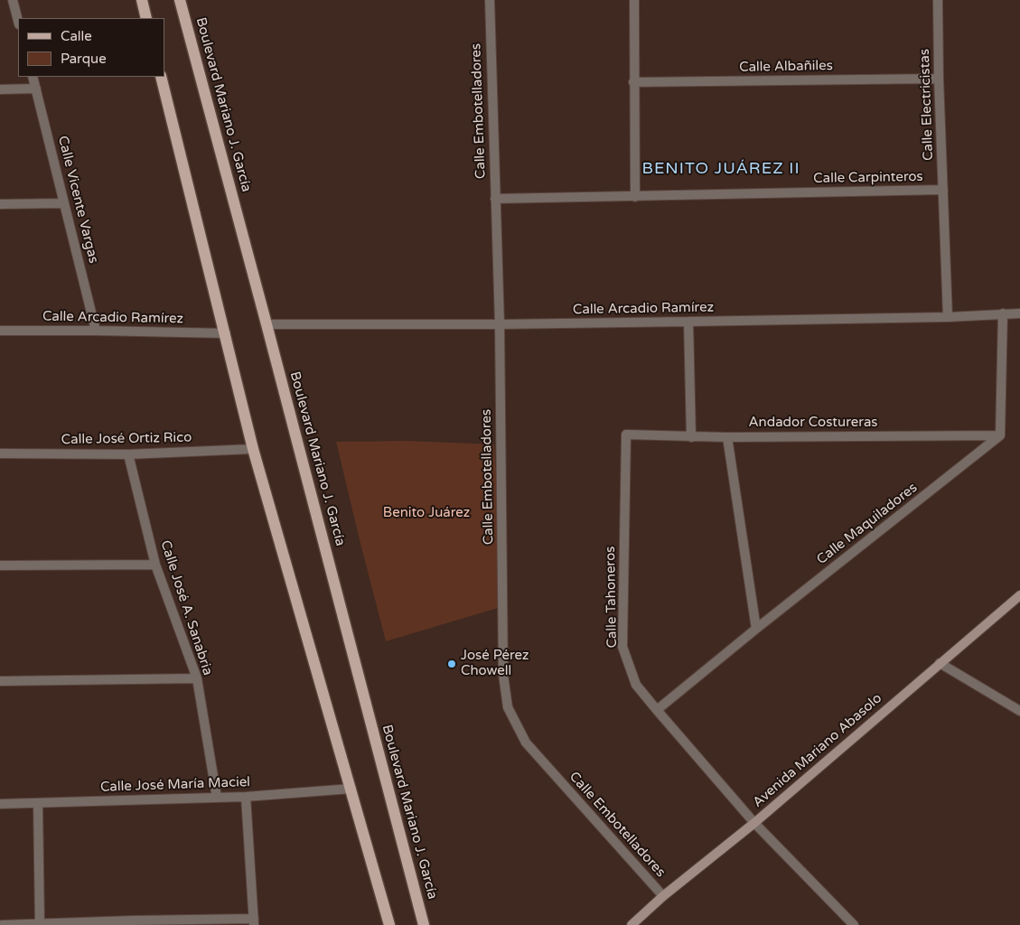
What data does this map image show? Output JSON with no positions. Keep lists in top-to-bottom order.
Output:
{
  "streets": {
    "main road": ["Boulevard Mariano J. García"],
    "street": [
      "Calle Albañiles",
      "Calle Electricistas",
      "Calle Embotelladores",
      "Calle Carpinteros",
      "Calle Vicente Vargas",
      "Calle Arcadio Ramírez",
      "Andador Costureras",
      "Calle José Ortiz Rico",
      "Calle Maquiladores",
      "Calle Tahoneros",
      "Calle José A. Sanabria",
      "Avenida Mariano Abasolo",
      "Calle José María Maciel"
    ]
  },
  "crossings": [
    ["Calle Albañiles", "Calle Electricistas"],
    ["Boulevard Mariano J. García", "Calle Arcadio Ramírez"],
    ["Calle Electricistas", "Calle Carpinteros"],
    ["Calle Electricistas", "Calle Arcadio Ramírez"],
    ["Calle Embotelladores", "Calle Carpinteros"],
    ["Calle Embotelladores", "Calle Arcadio Ramírez"],
    ["Calle Embotelladores", "Avenida Mariano Abasolo"],
    ["Calle Vicente Vargas", "Calle Arcadio Ramírez"],
    ["Andador Costureras", "Calle Maquiladores"],
    ["Andador Costureras", "Calle Tahoneros"],
    ["Calle José Ortiz Rico", "Calle José A. Sanabria"],
    ["Calle Maquiladores", "Calle Tahoneros"],
    ["Calle Tahoneros", "Avenida Mariano Abasolo"],
    ["Calle José A. Sanabria", "Calle José María Maciel"]
  ],
  "districts": ["BENITO JUÁREZ II"],
  "parks": ["Benito Juárez"],
  "places": ["José Pérez Chowell"],
  "legend": ["Calle", "Parque"]
}
